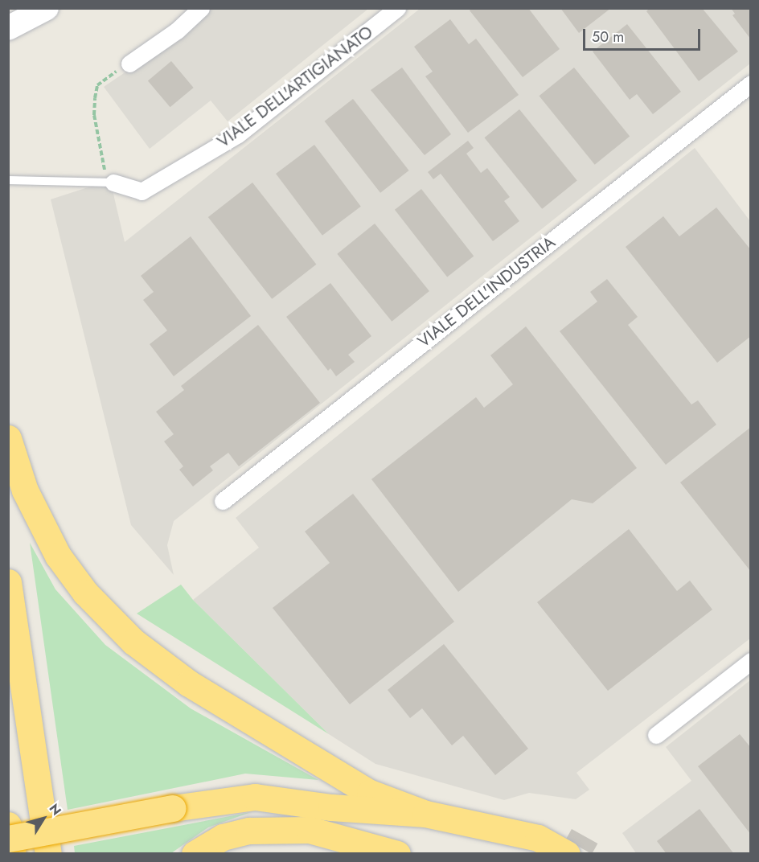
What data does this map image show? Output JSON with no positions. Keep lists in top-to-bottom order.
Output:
{
  "streets": {
    "street": ["VIALE DELL'ARTIGIANATO", "VIALE DELL'INDUSTRIA"]
  },
  "scale_bar": "50 m",
  "north": "top right"
}
